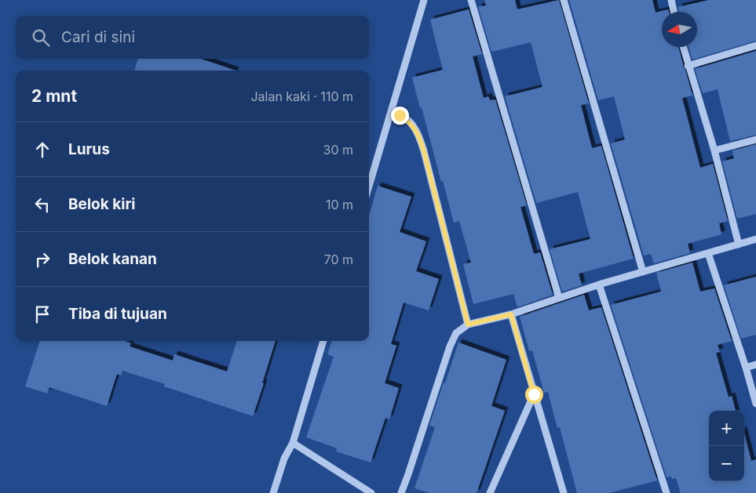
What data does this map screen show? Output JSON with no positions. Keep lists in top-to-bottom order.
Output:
{
  "north": "left",
  "page": {
    "search": "Cari di sini",
    "heading": ["2 mnt", "Jalan kaki · 110 m"],
    "list": [
      ["Lurus", "30 m"],
      ["Belok kiri", "10 m"],
      ["Belok kanan", "70 m"],
      "Tiba di tujuan"
    ],
    "map_buttons": ["+", "−"]
  }
}
